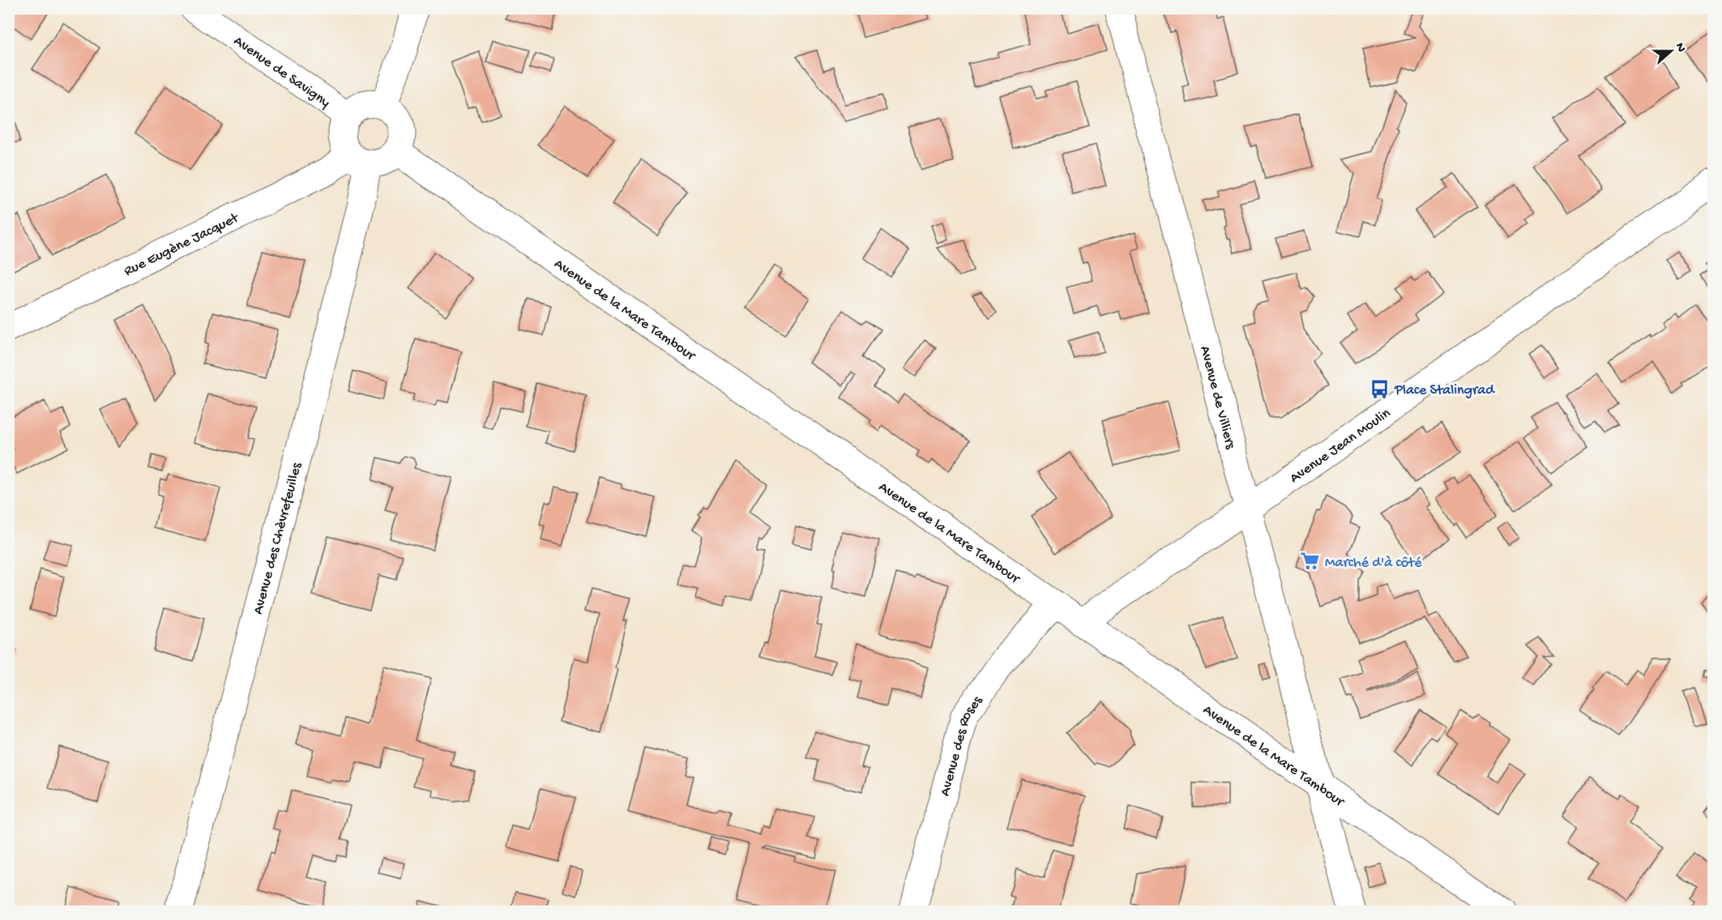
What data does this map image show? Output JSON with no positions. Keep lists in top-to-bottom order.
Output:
{
  "streets": {
    "street": [
      "Avenue de Savigny",
      "Rue Eugène Jacquet",
      "Avenue de la Mare Tambour",
      "Avenue de Villiers",
      "Avenue Jean Moulin",
      "Avenue des Chèvrefeuilles",
      "Avenue des Roses"
    ]
  },
  "crossings": [
    ["Avenue de Savigny", "Rue Eugène Jacquet"],
    ["Avenue de Savigny", "Avenue de la Mare Tambour"],
    ["Avenue de Savigny", "Avenue des Chèvrefeuilles"],
    ["Rue Eugène Jacquet", "Avenue de la Mare Tambour"],
    ["Rue Eugène Jacquet", "Avenue des Chèvrefeuilles"],
    ["Avenue de la Mare Tambour", "Avenue de Villiers"],
    ["Avenue de la Mare Tambour", "Avenue Jean Moulin"],
    ["Avenue de la Mare Tambour", "Avenue des Chèvrefeuilles"],
    ["Avenue de la Mare Tambour", "Avenue des Roses"],
    ["Avenue de Villiers", "Avenue Jean Moulin"]
  ],
  "places": {
    "bus stop": ["Place Stalingrad"],
    "supermarket": ["Marché d'à côté"]
  },
  "north": "right"
}
